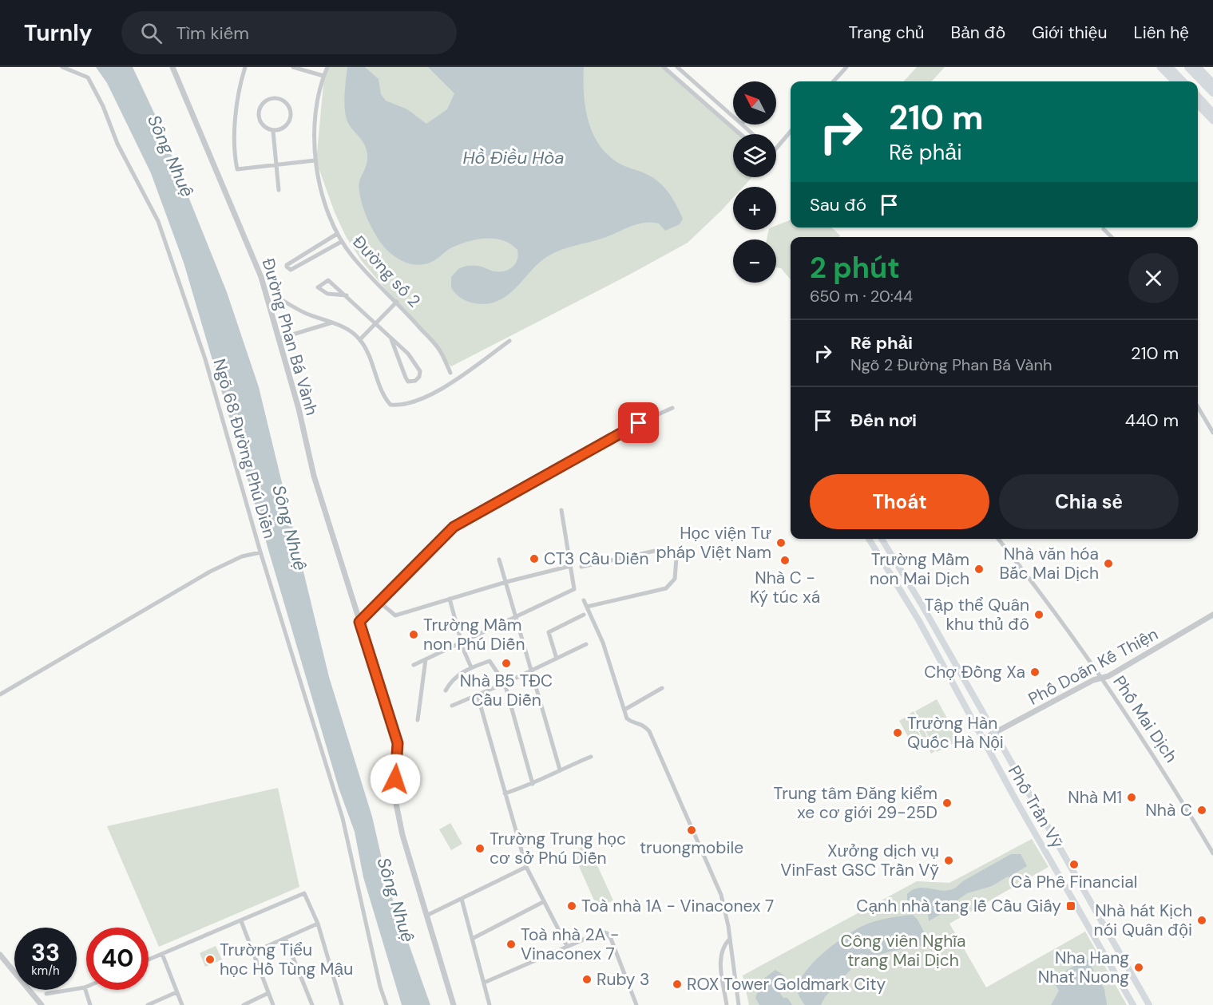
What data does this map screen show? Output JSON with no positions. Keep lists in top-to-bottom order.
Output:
{
  "streets": {
    "main road": ["Phố Trần Vỹ"],
    "street": [
      "Đường số 2",
      "Đường Phan Bá Vành",
      "Ngõ 68 Đường Phú Diễn",
      "Phố Doãn Kế Thiện",
      "Phố Mai Dịch"
    ]
  },
  "crossings": [
    ["Phố Doãn Kế Thiện", "Phố Mai Dịch"],
    ["Phố Doãn Kế Thiện", "Phố Trần Vỹ"]
  ],
  "water": ["Sông Nhuệ", "Hồ Điều Hòa"],
  "parks": ["Công viên Nghĩa trang Mai Dịch"],
  "places": {
    "other": [
      "Học viện Tư pháp Việt Nam",
      "CT3 Cầu Diễn",
      "Nhà C - Ký túc xá",
      "Nhà văn hóa Bắc Mai Dịch",
      "Trường Mầm non Mai Dịch",
      "Tập thể Quân khu thủ đô",
      "Trường Mầm non Phú Diễn",
      "Nhà B5 TĐC Cầu Diễn",
      "Chợ Đồng Xa",
      "Trường Hàn Quốc Hà Nội",
      "Nhà M1",
      "Trung tâm Đăng kiểm xe cơ giới 29-25D",
      "Nhà C",
      "truongmobile",
      "Trường Trung học cơ sở Phú Diễn",
      "Xưởng dịch vụ VinFast GSC Trần Vỹ",
      "Cà Phê Financial",
      "Toà nhà 1A - Vinaconex 7",
      "Nhà hát Kịch nói Quân đội",
      "Toà nhà 2A - Vinaconex 7",
      "Trường Tiểu học Hồ Tùng Mậu",
      "Nha Hang Nhat Nuong",
      "Ruby 3",
      "ROX Tower Goldmark City"
    ],
    "transit": ["Cạnh nhà tang lễ Cầu Giấy"]
  },
  "north": "top left",
  "page": {
    "header": "Turnly",
    "search": "Tìm kiếm",
    "nav": [
      "Trang chủ",
      "Bản đồ",
      "Giới thiệu",
      "Liên hệ"
    ],
    "map_buttons": ["+", "−"],
    "turn": ["210 m", "Rẽ phải"],
    "then": "Sau đó",
    "heading": ["2 phút", "650 m · 20:44"],
    "list": [
      {
        "name": "Rẽ phải",
        "note": "Ngõ 2 Đường Phan Bá Vành",
        "value": "210 m"
      },
      {
        "name": "Đến nơi",
        "value": "440 m"
      }
    ],
    "buttons": ["Thoát", "Chia sẻ"],
    "speed": "33 km/h",
    "limit": "40"
  }
}
